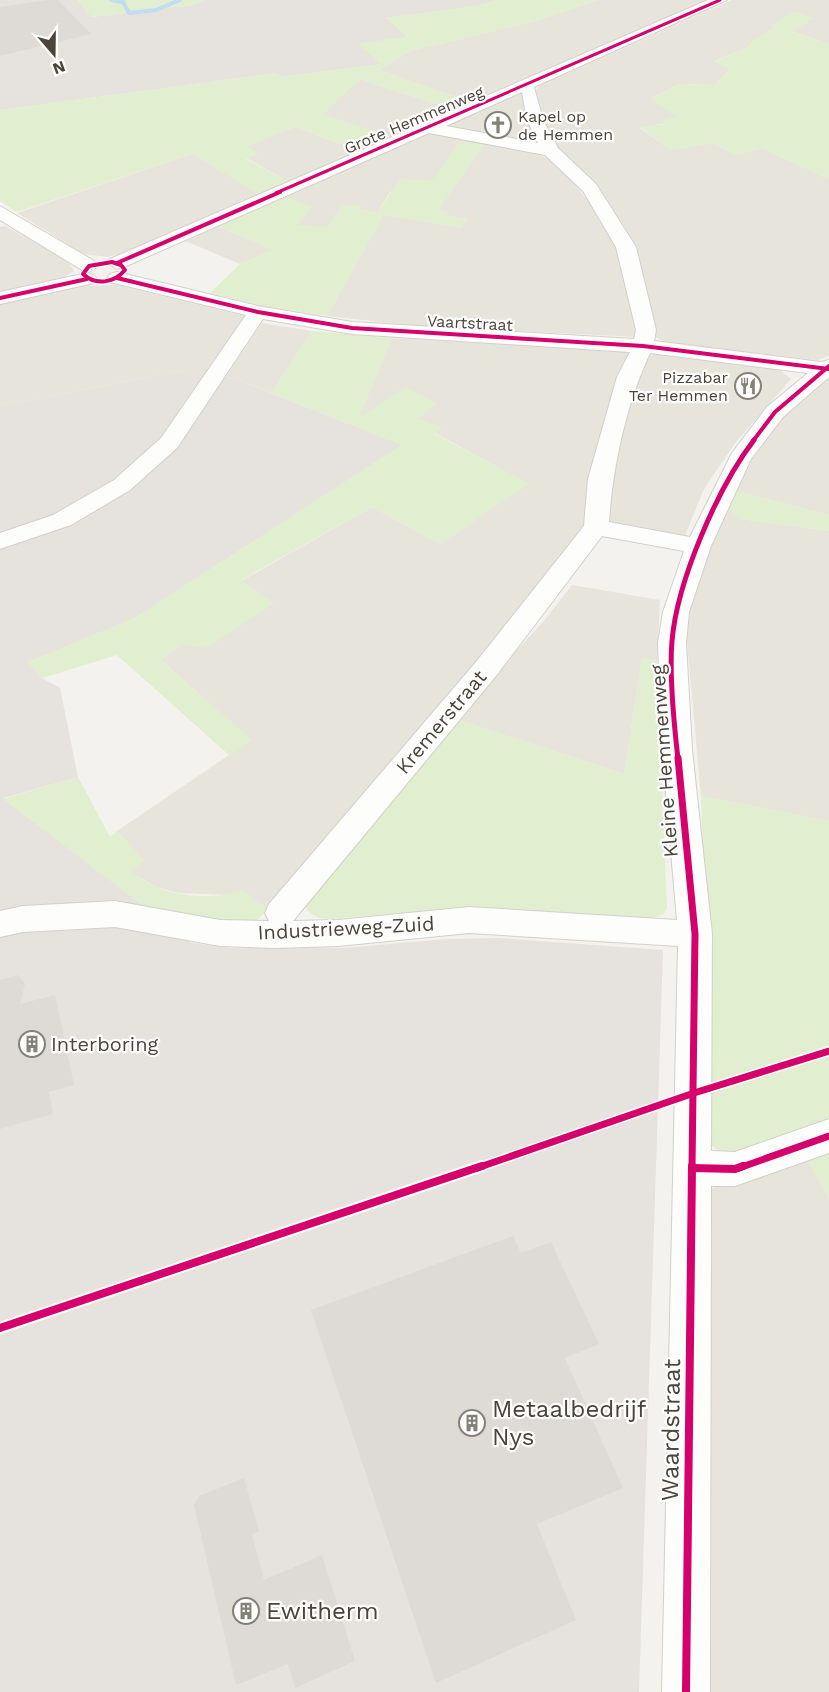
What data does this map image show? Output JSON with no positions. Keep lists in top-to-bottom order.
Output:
{
  "streets": {
    "street": [
      "Grote Hemmenweg",
      "Vaartstraat",
      "Kremerstraat",
      "Kleine Hemmenweg",
      "Industrieweg-Zuid",
      "Waardstraat"
    ]
  },
  "crossings": [
    ["Grote Hemmenweg", "Vaartstraat"],
    ["Vaartstraat", "Kleine Hemmenweg"],
    ["Kleine Hemmenweg", "Industrieweg-Zuid"],
    ["Kleine Hemmenweg", "Waardstraat"]
  ],
  "places": {
    "church": ["Kapel op de Hemmen"],
    "restaurant": ["Pizzabar Ter Hemmen"],
    "building": ["Interboring", "Metaalbedrijf Nys", "Ewitherm"]
  },
  "north": "bottom"
}
